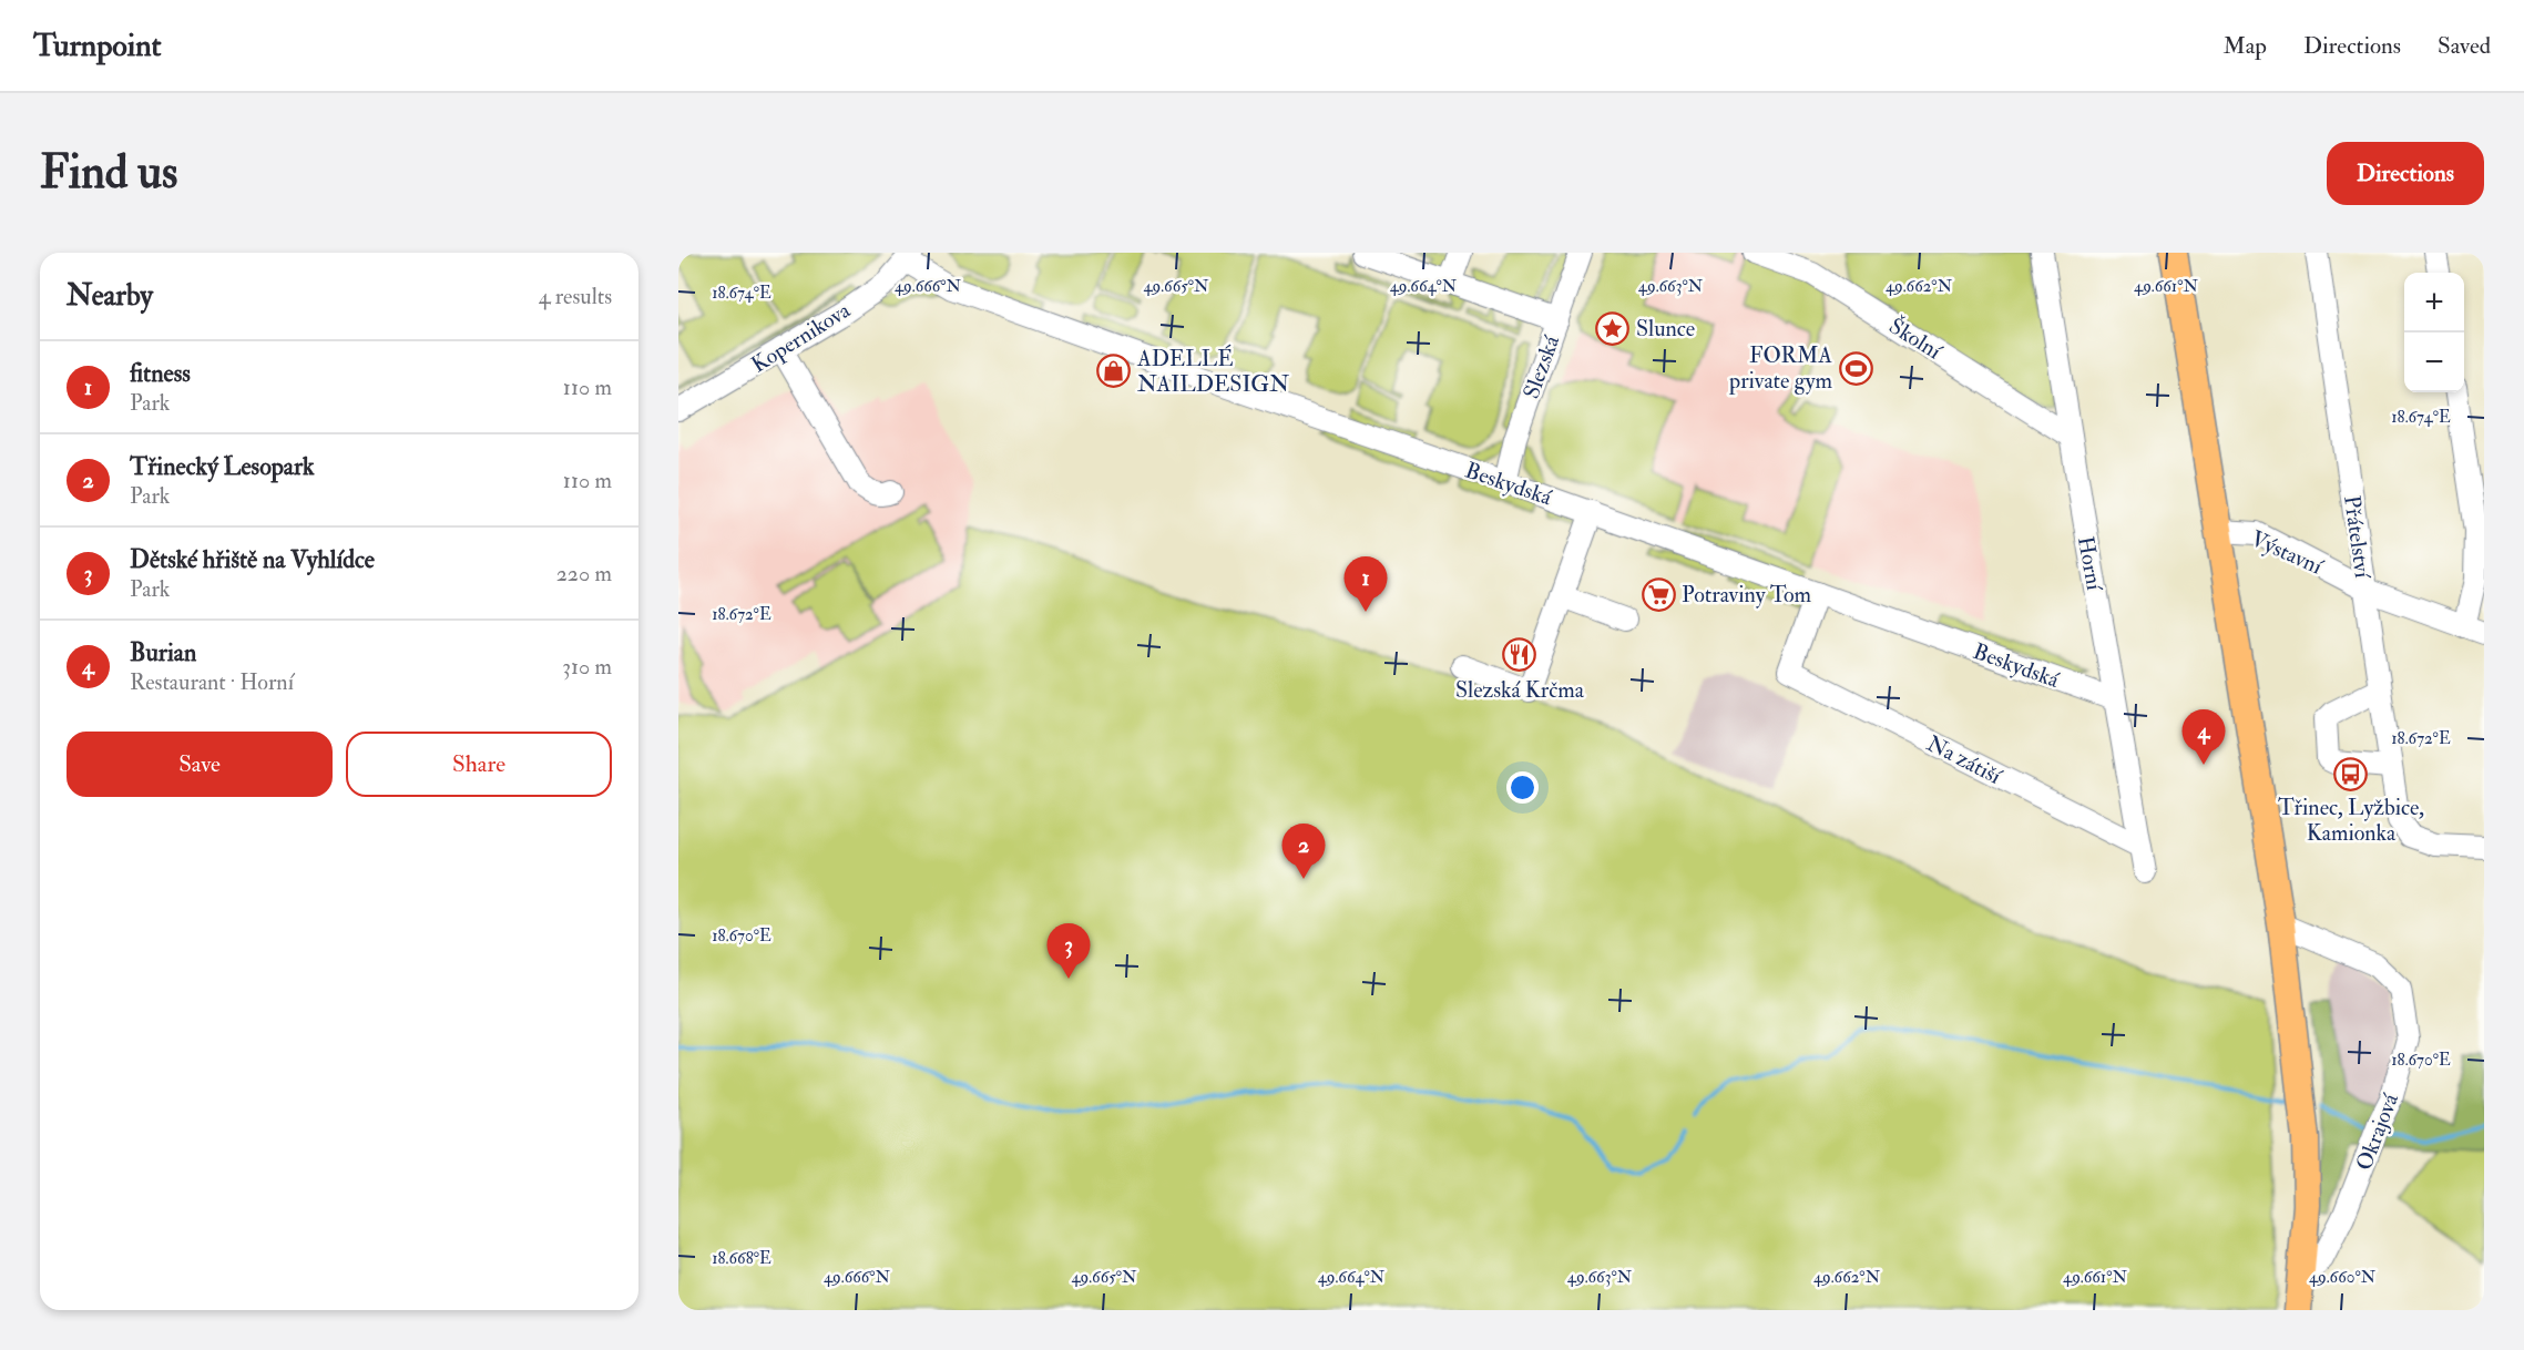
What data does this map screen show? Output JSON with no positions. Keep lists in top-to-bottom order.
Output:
{
  "streets": {
    "street": [
      "Kopernikova",
      "Školní",
      "Slezská",
      "Beskydská",
      "Přátelství",
      "Výstavní",
      "Horní",
      "Na zátiší",
      "Okrajová"
    ]
  },
  "crossings": [
    ["Kopernikova", "Beskydská"],
    ["Školní", "Horní"],
    ["Slezská", "Beskydská"],
    ["Beskydská", "Horní"],
    ["Beskydská", "Na zátiší"],
    ["Přátelství", "Výstavní"],
    ["Horní", "Na zátiší"]
  ],
  "places": {
    "place": ["Slunce"],
    "sports": ["FORMA private gym"],
    "shop": ["ADELLÉ NAILDESIGN"],
    "supermarket": ["Potraviny Tom"],
    "restaurant": ["Slezská Krčma"],
    "bus stop": ["Třinec, Lyžbice, Kamionka"]
  },
  "page": {
    "header": "Turnpoint",
    "nav": ["Map", "Directions", "Saved"],
    "buttons": [
      "Directions",
      ["Save", "Share"]
    ],
    "title": "Find us",
    "heading": ["Nearby", "4 results"],
    "map_buttons": ["+", "−"],
    "list": [
      {
        "mark": "1",
        "name": "fitness",
        "note": "Park",
        "value": "110 m"
      },
      {
        "mark": "2",
        "name": "Třinecký Lesopark",
        "note": "Park",
        "value": "110 m"
      },
      {
        "mark": "3",
        "name": "Dětské hřiště na Vyhlídce",
        "note": "Park",
        "value": "220 m"
      },
      {
        "mark": "4",
        "name": "Burian",
        "note": "Restaurant · Horní",
        "value": "310 m"
      }
    ],
    "pins": [
      "1",
      "4",
      "2",
      "3"
    ]
  },
  "coordinates": [
    "49.666°N",
    "49.665°N",
    "49.664°N",
    "49.663°N",
    "49.662°N",
    "49.661°N",
    "18.674°E",
    "18.672°E",
    "18.670°E",
    "18.668°E",
    "49.660°N"
  ]
}
